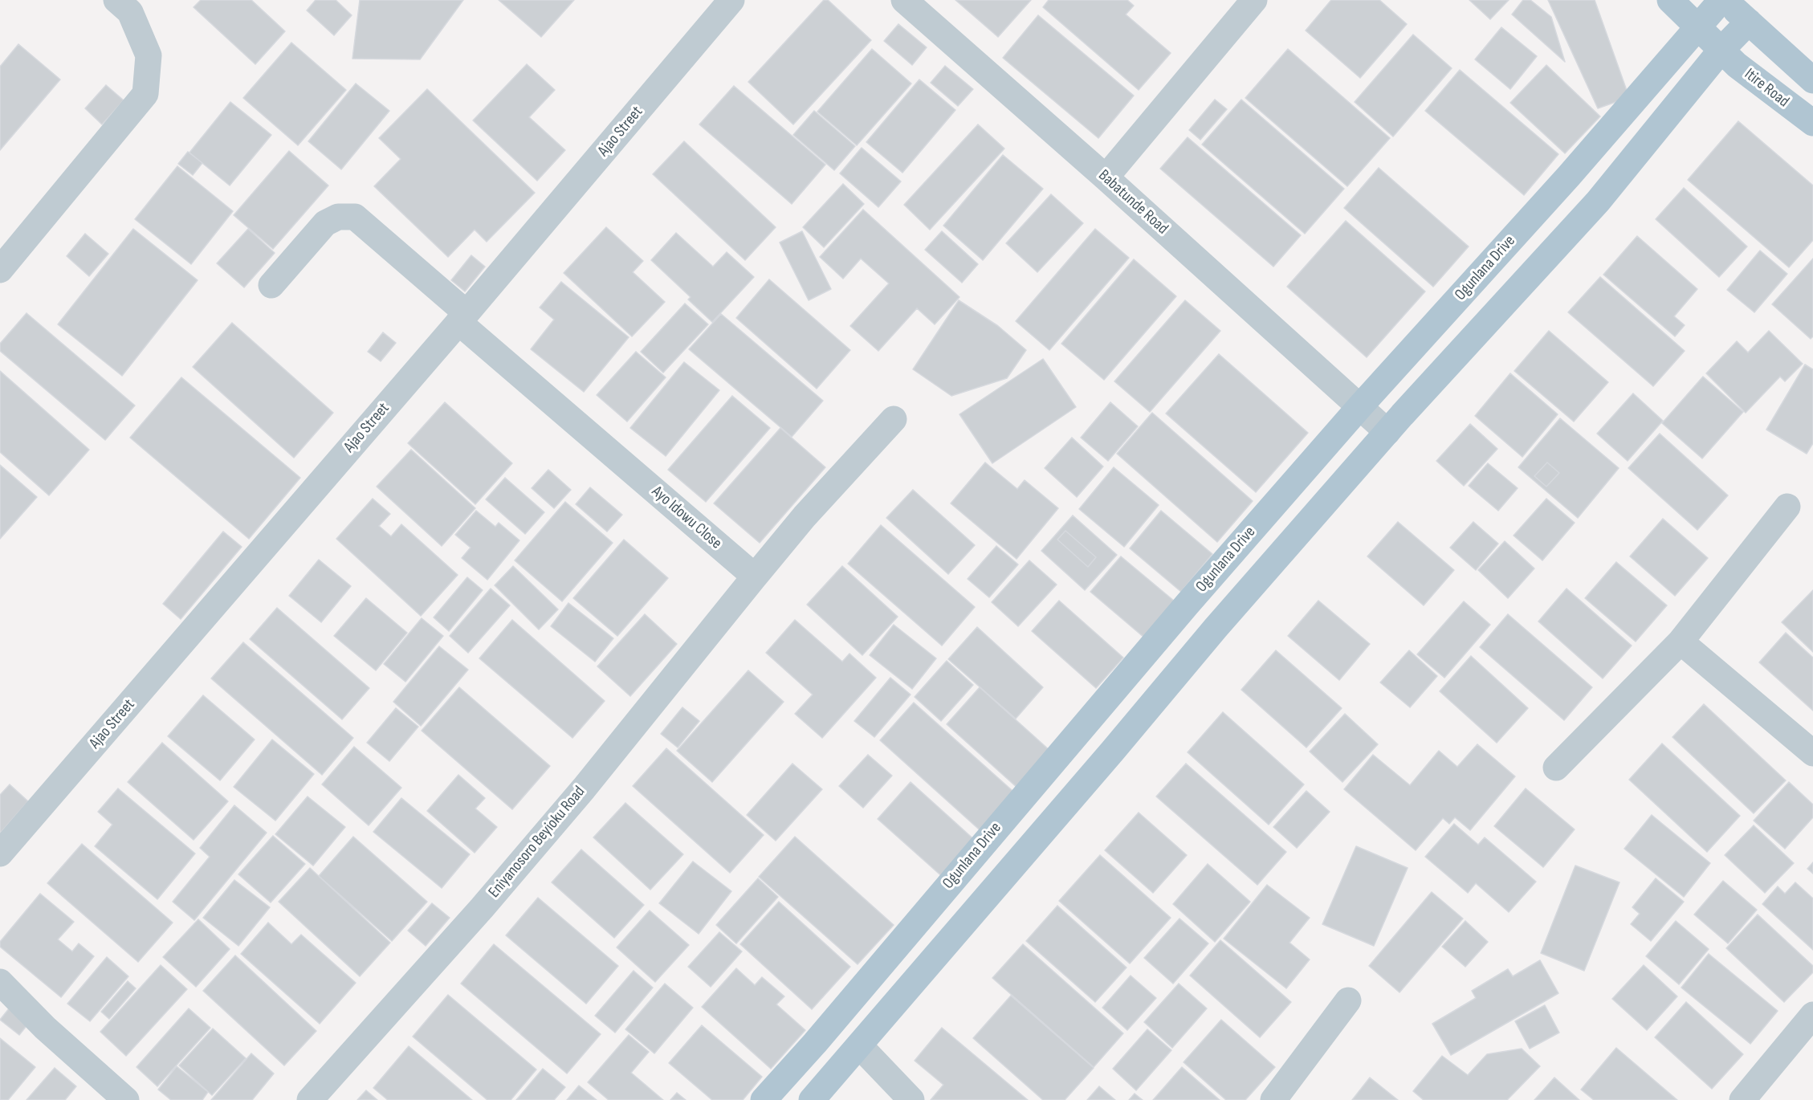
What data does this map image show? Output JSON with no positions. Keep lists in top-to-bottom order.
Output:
{
  "streets": {
    "main road": ["Itire Road", "Ogunlana Drive"],
    "street": [
      "Ajao Street",
      "Babatunde Road",
      "Ayo Idowu Close",
      "Eniyanosoro Beyioku Road"
    ]
  },
  "crossings": [
    ["Itire Road", "Ogunlana Drive"],
    ["Ajao Street", "Ayo Idowu Close"],
    ["Babatunde Road", "Ogunlana Drive"],
    ["Ayo Idowu Close", "Eniyanosoro Beyioku Road"]
  ]
}
